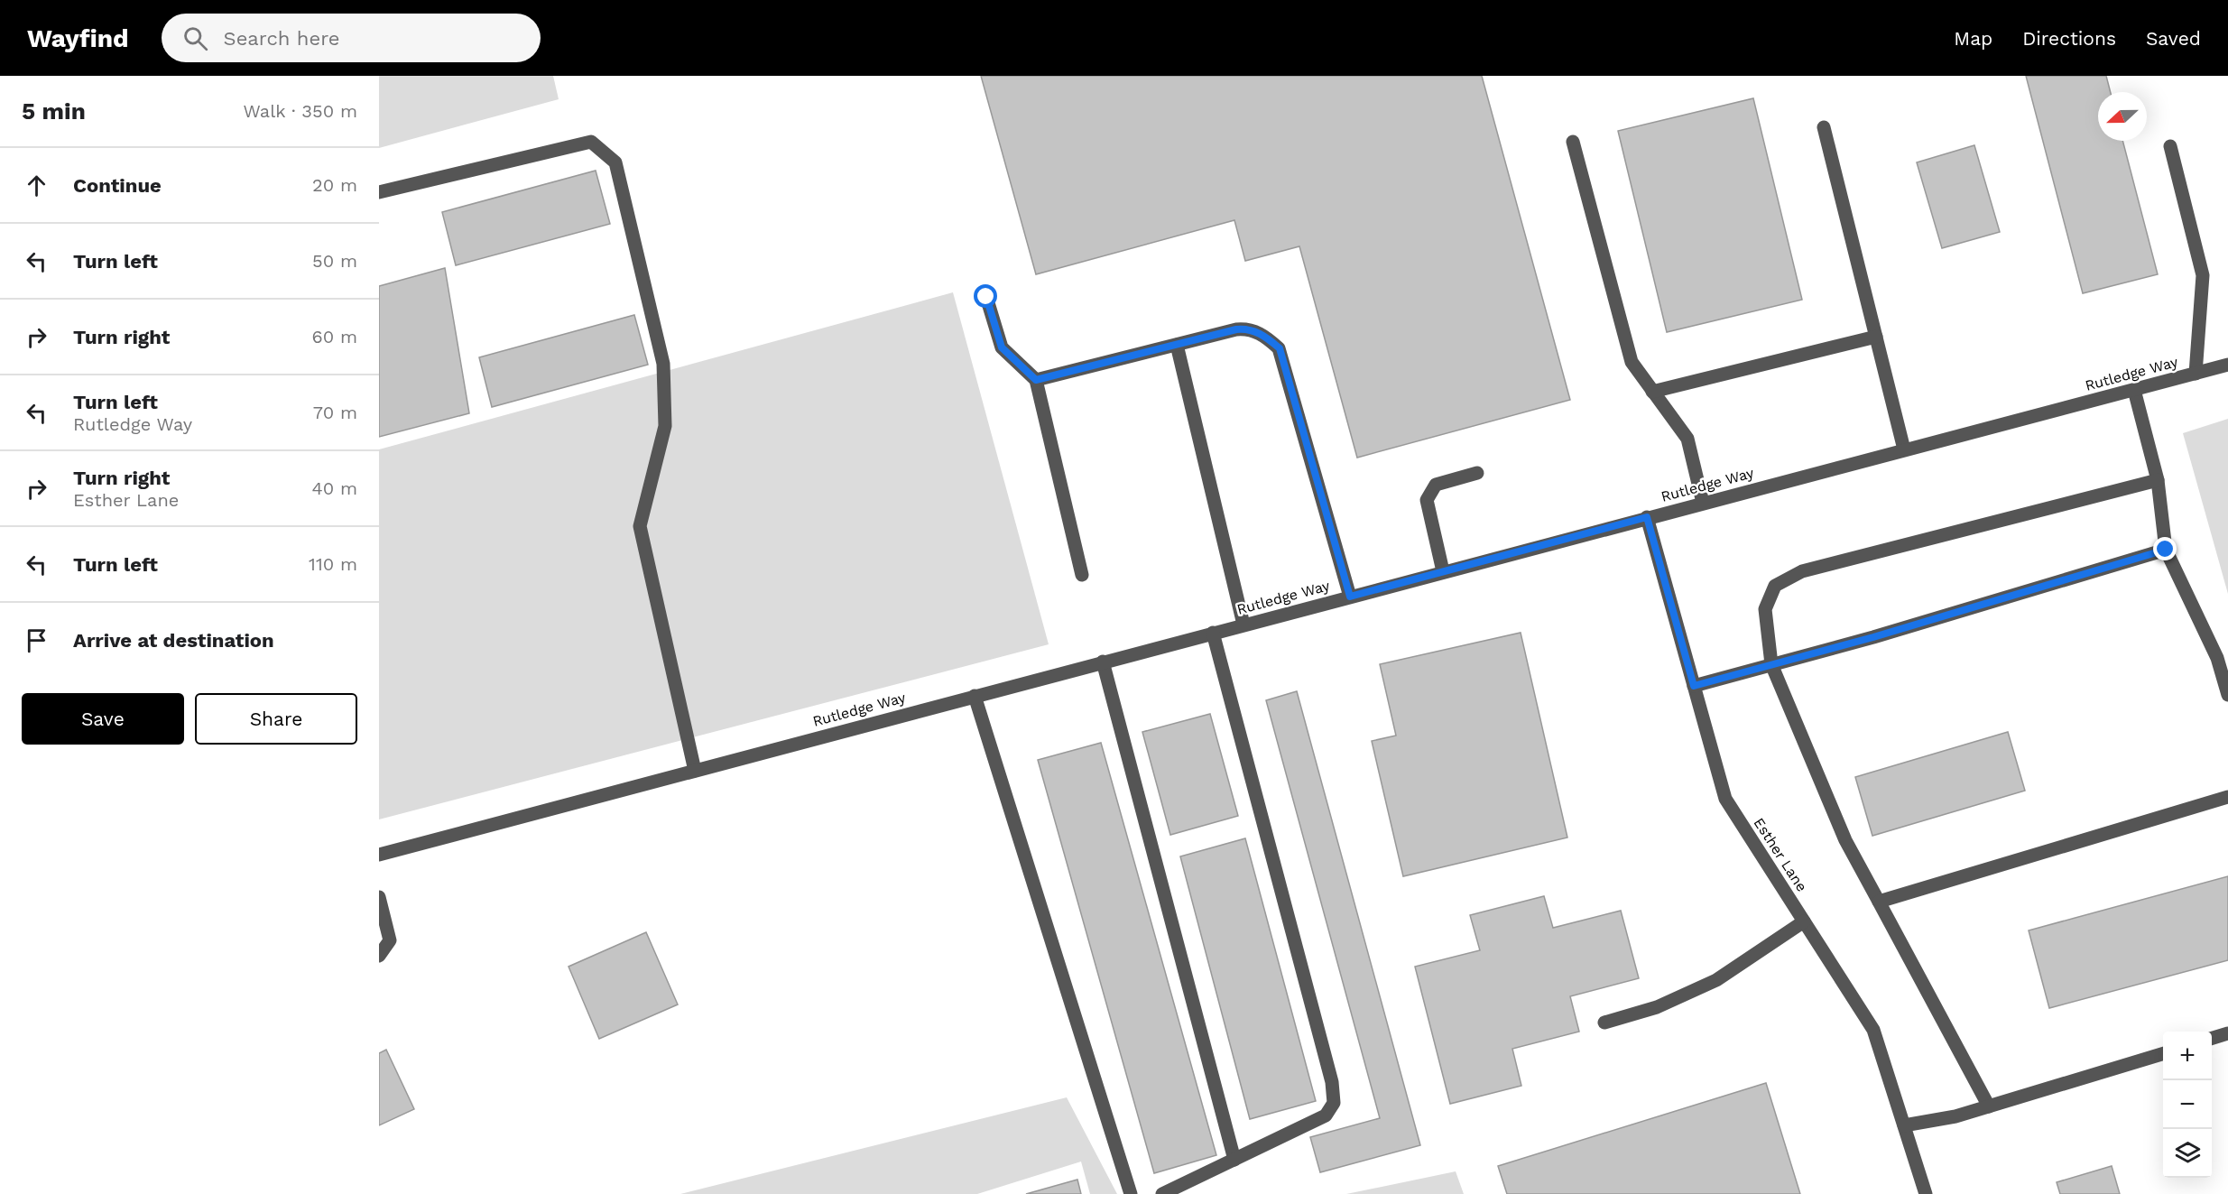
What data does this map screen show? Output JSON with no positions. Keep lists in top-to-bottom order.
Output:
{
  "streets": {
    "street": ["Rutledge Way", "Esther Lane"]
  },
  "crossings": [
    ["Rutledge Way", "Esther Lane"]
  ],
  "north": "left",
  "page": {
    "header": "Wayfind",
    "search": "Search here",
    "nav": ["Map", "Directions", "Saved"],
    "heading": ["5 min", "Walk · 350 m"],
    "list": [
      ["Continue", "20 m"],
      ["Turn left", "50 m"],
      ["Turn right", "60 m"],
      ["Turn left", "Rutledge Way", "70 m"],
      ["Turn right", "Esther Lane", "40 m"],
      ["Turn left", "110 m"],
      "Arrive at destination"
    ],
    "buttons": ["Save", "Share"],
    "map_buttons": ["+", "−"]
  }
}
